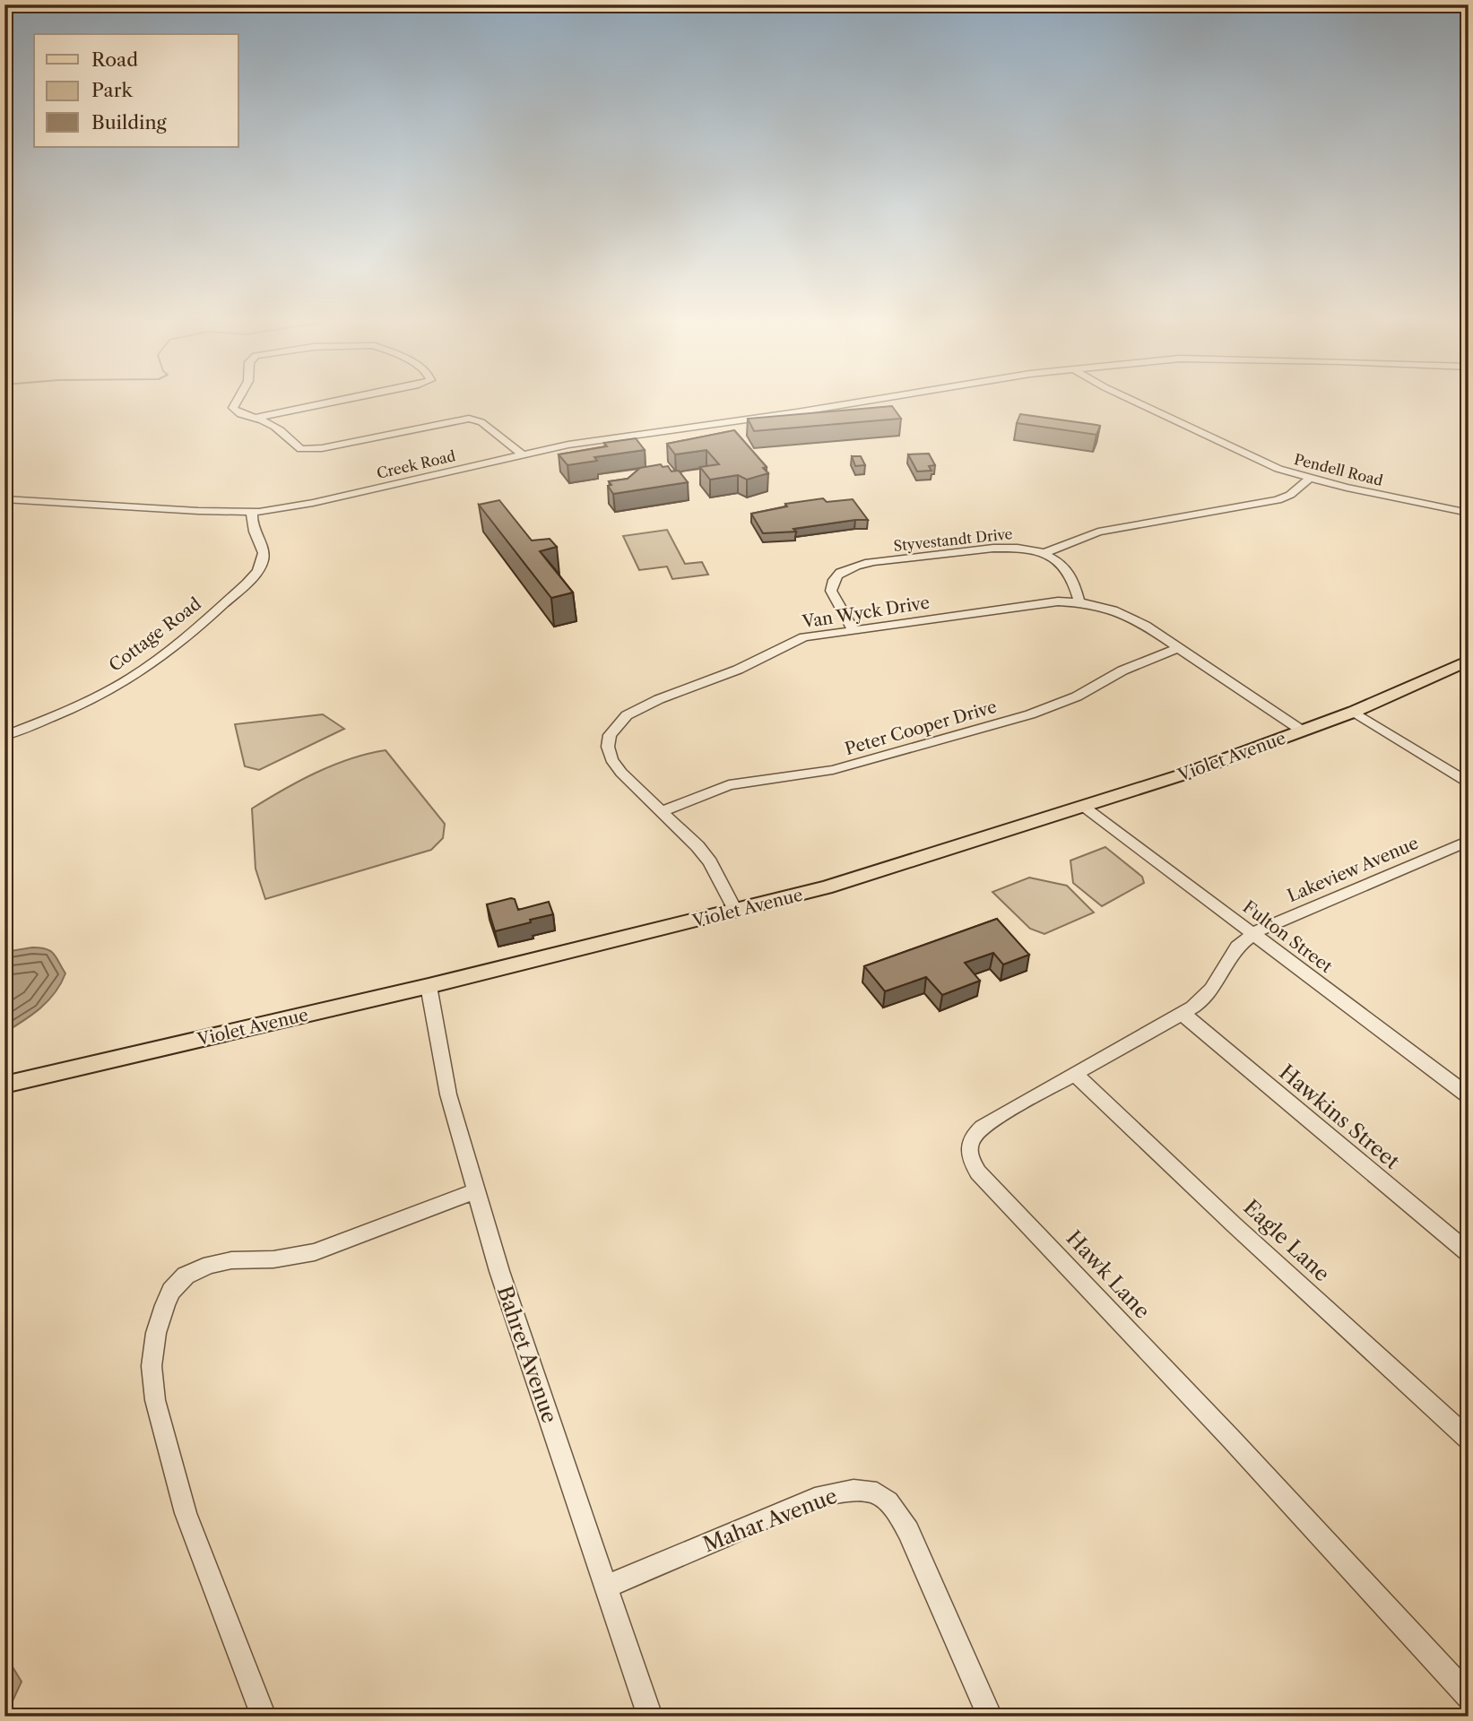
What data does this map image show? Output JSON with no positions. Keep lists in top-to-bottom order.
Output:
{
  "streets": {
    "main road": ["Violet Avenue"],
    "street": [
      "Creek Road",
      "Pendell Road",
      "Styvestandt Drive",
      "Van Wyck Drive",
      "Cottage Road",
      "Peter Cooper Drive",
      "Lakeview Avenue",
      "Fulton Street",
      "Hawkins Street",
      "Eagle Lane",
      "Hawk Lane",
      "Bahret Avenue",
      "Mahar Avenue"
    ]
  },
  "crossings": [
    ["Creek Road", "Cottage Road"],
    ["Styvestandt Drive", "Van Wyck Drive"],
    ["Van Wyck Drive", "Peter Cooper Drive"],
    ["Van Wyck Drive", "Violet Avenue"],
    ["Violet Avenue", "Fulton Street"],
    ["Violet Avenue", "Bahret Avenue"],
    ["Lakeview Avenue", "Fulton Street"],
    ["Lakeview Avenue", "Hawk Lane"],
    ["Fulton Street", "Hawk Lane"],
    ["Hawkins Street", "Hawk Lane"],
    ["Eagle Lane", "Hawk Lane"],
    ["Bahret Avenue", "Mahar Avenue"]
  ],
  "legend": ["Road", "Park", "Building"]
}
